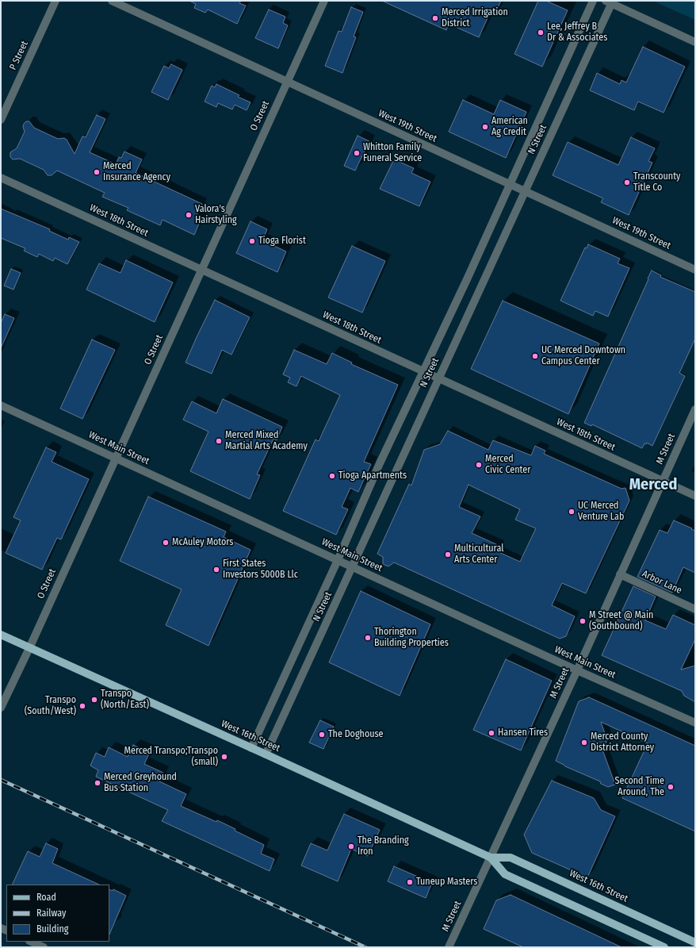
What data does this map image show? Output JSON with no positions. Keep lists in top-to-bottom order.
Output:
{
  "streets": {
    "main road": ["West 16th Street"],
    "street": [
      "P Street",
      "O Street",
      "West 19th Street",
      "N Street",
      "West 18th Street",
      "West Main Street",
      "M Street",
      "Arbor Lane"
    ]
  },
  "crossings": [
    ["O Street", "West 19th Street"],
    ["O Street", "West 18th Street"],
    ["O Street", "West Main Street"],
    ["O Street", "West 16th Street"],
    ["West 19th Street", "N Street"],
    ["N Street", "West 18th Street"],
    ["N Street", "West Main Street"],
    ["N Street", "West 16th Street"],
    ["West 18th Street", "M Street"],
    ["West Main Street", "M Street"],
    ["M Street", "Arbor Lane"],
    ["M Street", "West 16th Street"]
  ],
  "districts": ["Merced"],
  "places": [
    "Merced Irrigation District",
    "Lee, Jeffrey B Dr & Associates",
    "American Ag Credit",
    "Whitton Family Funeral Service",
    "Merced Insurance Agency",
    "Transcounty Title Co",
    "Valora's Hairstyling",
    "Tioga Florist",
    "UC Merced Downtown Campus Center",
    "Merced Mixed Martial Arts Academy",
    "Merced Civic Center",
    "Tioga Apartments",
    "UC Merced Venture Lab",
    "McAuley Motors",
    "Multicultural Arts Center",
    "First States Investors 5000B Llc",
    "M Street @ Main (Southbound)",
    "Thorington Building Properties",
    "Transpo (North/East)",
    "Transpo (South/West)",
    "Hansen Tires",
    "The Doghouse",
    "Merced County District Attorney",
    "Merced Transpo;Transpo (small)",
    "Merced Greyhound Bus Station",
    "Second Time Around, The",
    "The Branding Iron",
    "Tuneup Masters"
  ],
  "legend": ["Road", "Railway", "Building"]
}
